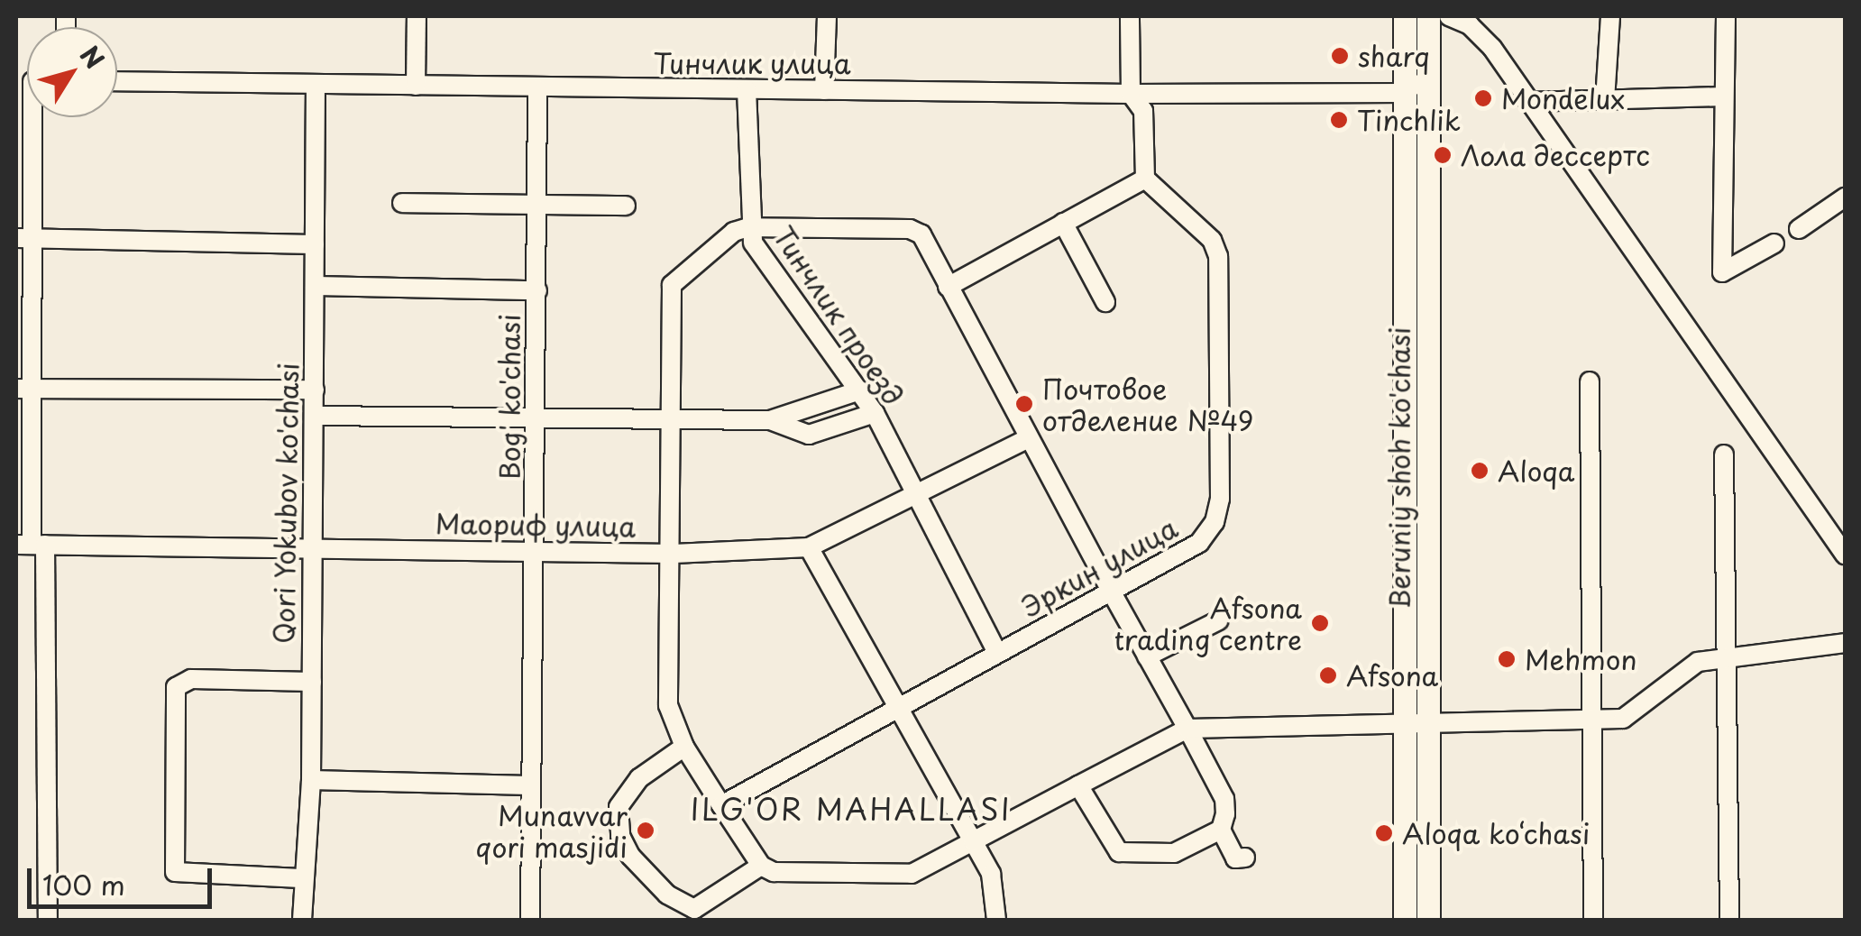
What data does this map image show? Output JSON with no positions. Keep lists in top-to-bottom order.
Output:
{
  "streets": {
    "main road": ["Beruniy shoh ko'chasi"],
    "street": [
      "Тинчлик улица",
      "Тинчлик проезд",
      "Bog' ko'chasi",
      "Qori Yokubov ko'chasi",
      "Маориф улица",
      "Эркин улица"
    ]
  },
  "crossings": [
    ["Тинчлик улица", "Тинчлик проезд"],
    ["Тинчлик улица", "Bog' ko'chasi"],
    ["Тинчлик улица", "Beruniy shoh ko'chasi"],
    ["Тинчлик улица", "Qori Yokubov ko'chasi"],
    ["Тинчлик проезд", "Маориф улица"],
    ["Тинчлик проезд", "Эркин улица"],
    ["Bog' ko'chasi", "Маориф улица"],
    ["Qori Yokubov ko'chasi", "Маориф улица"]
  ],
  "districts": ["ILG'OR MAHALLASI"],
  "places": [
    "sharq",
    "Mondelux",
    "Tinchlik",
    "Лола дессертс",
    "Почтовое отделение №49",
    "Aloqa",
    "Afsona trading centre",
    "Mehmon",
    "Afsona",
    "Munavvar qori masjidi",
    "Aloqa ko‘chasi"
  ],
  "scale_bar": "100 m",
  "north": "top right"
}
